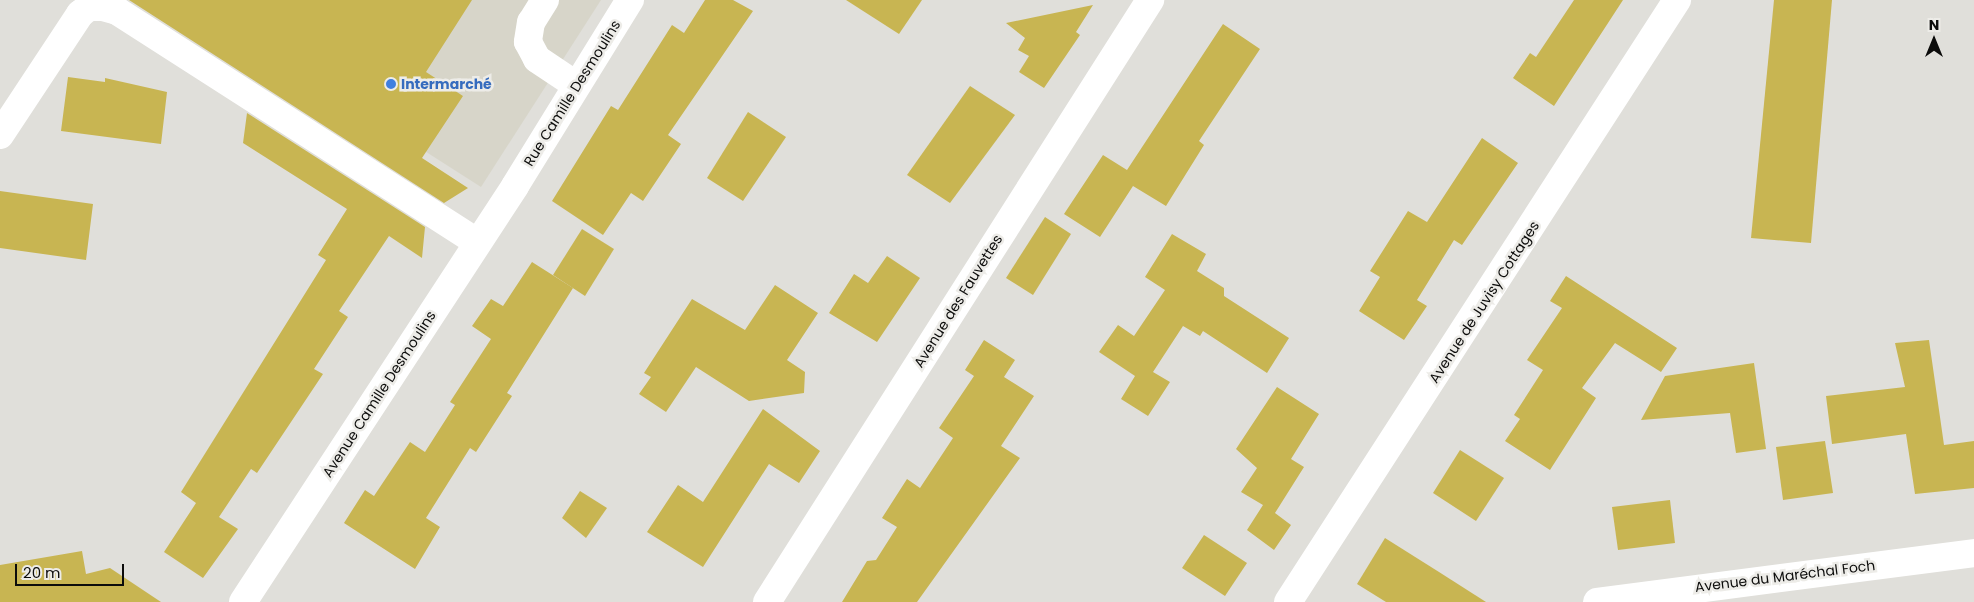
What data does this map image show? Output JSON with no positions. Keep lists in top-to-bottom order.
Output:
{
  "streets": {
    "street": [
      "Rue Camille Desmoulins",
      "Avenue des Fauvettes",
      "Avenue de Juvisy Cottages",
      "Avenue Camille Desmoulins",
      "Avenue du Maréchal Foch"
    ]
  },
  "crossings": [
    ["Rue Camille Desmoulins", "Avenue Camille Desmoulins"]
  ],
  "places": ["Intermarché"],
  "scale_bar": "20 m",
  "north": "top"
}
